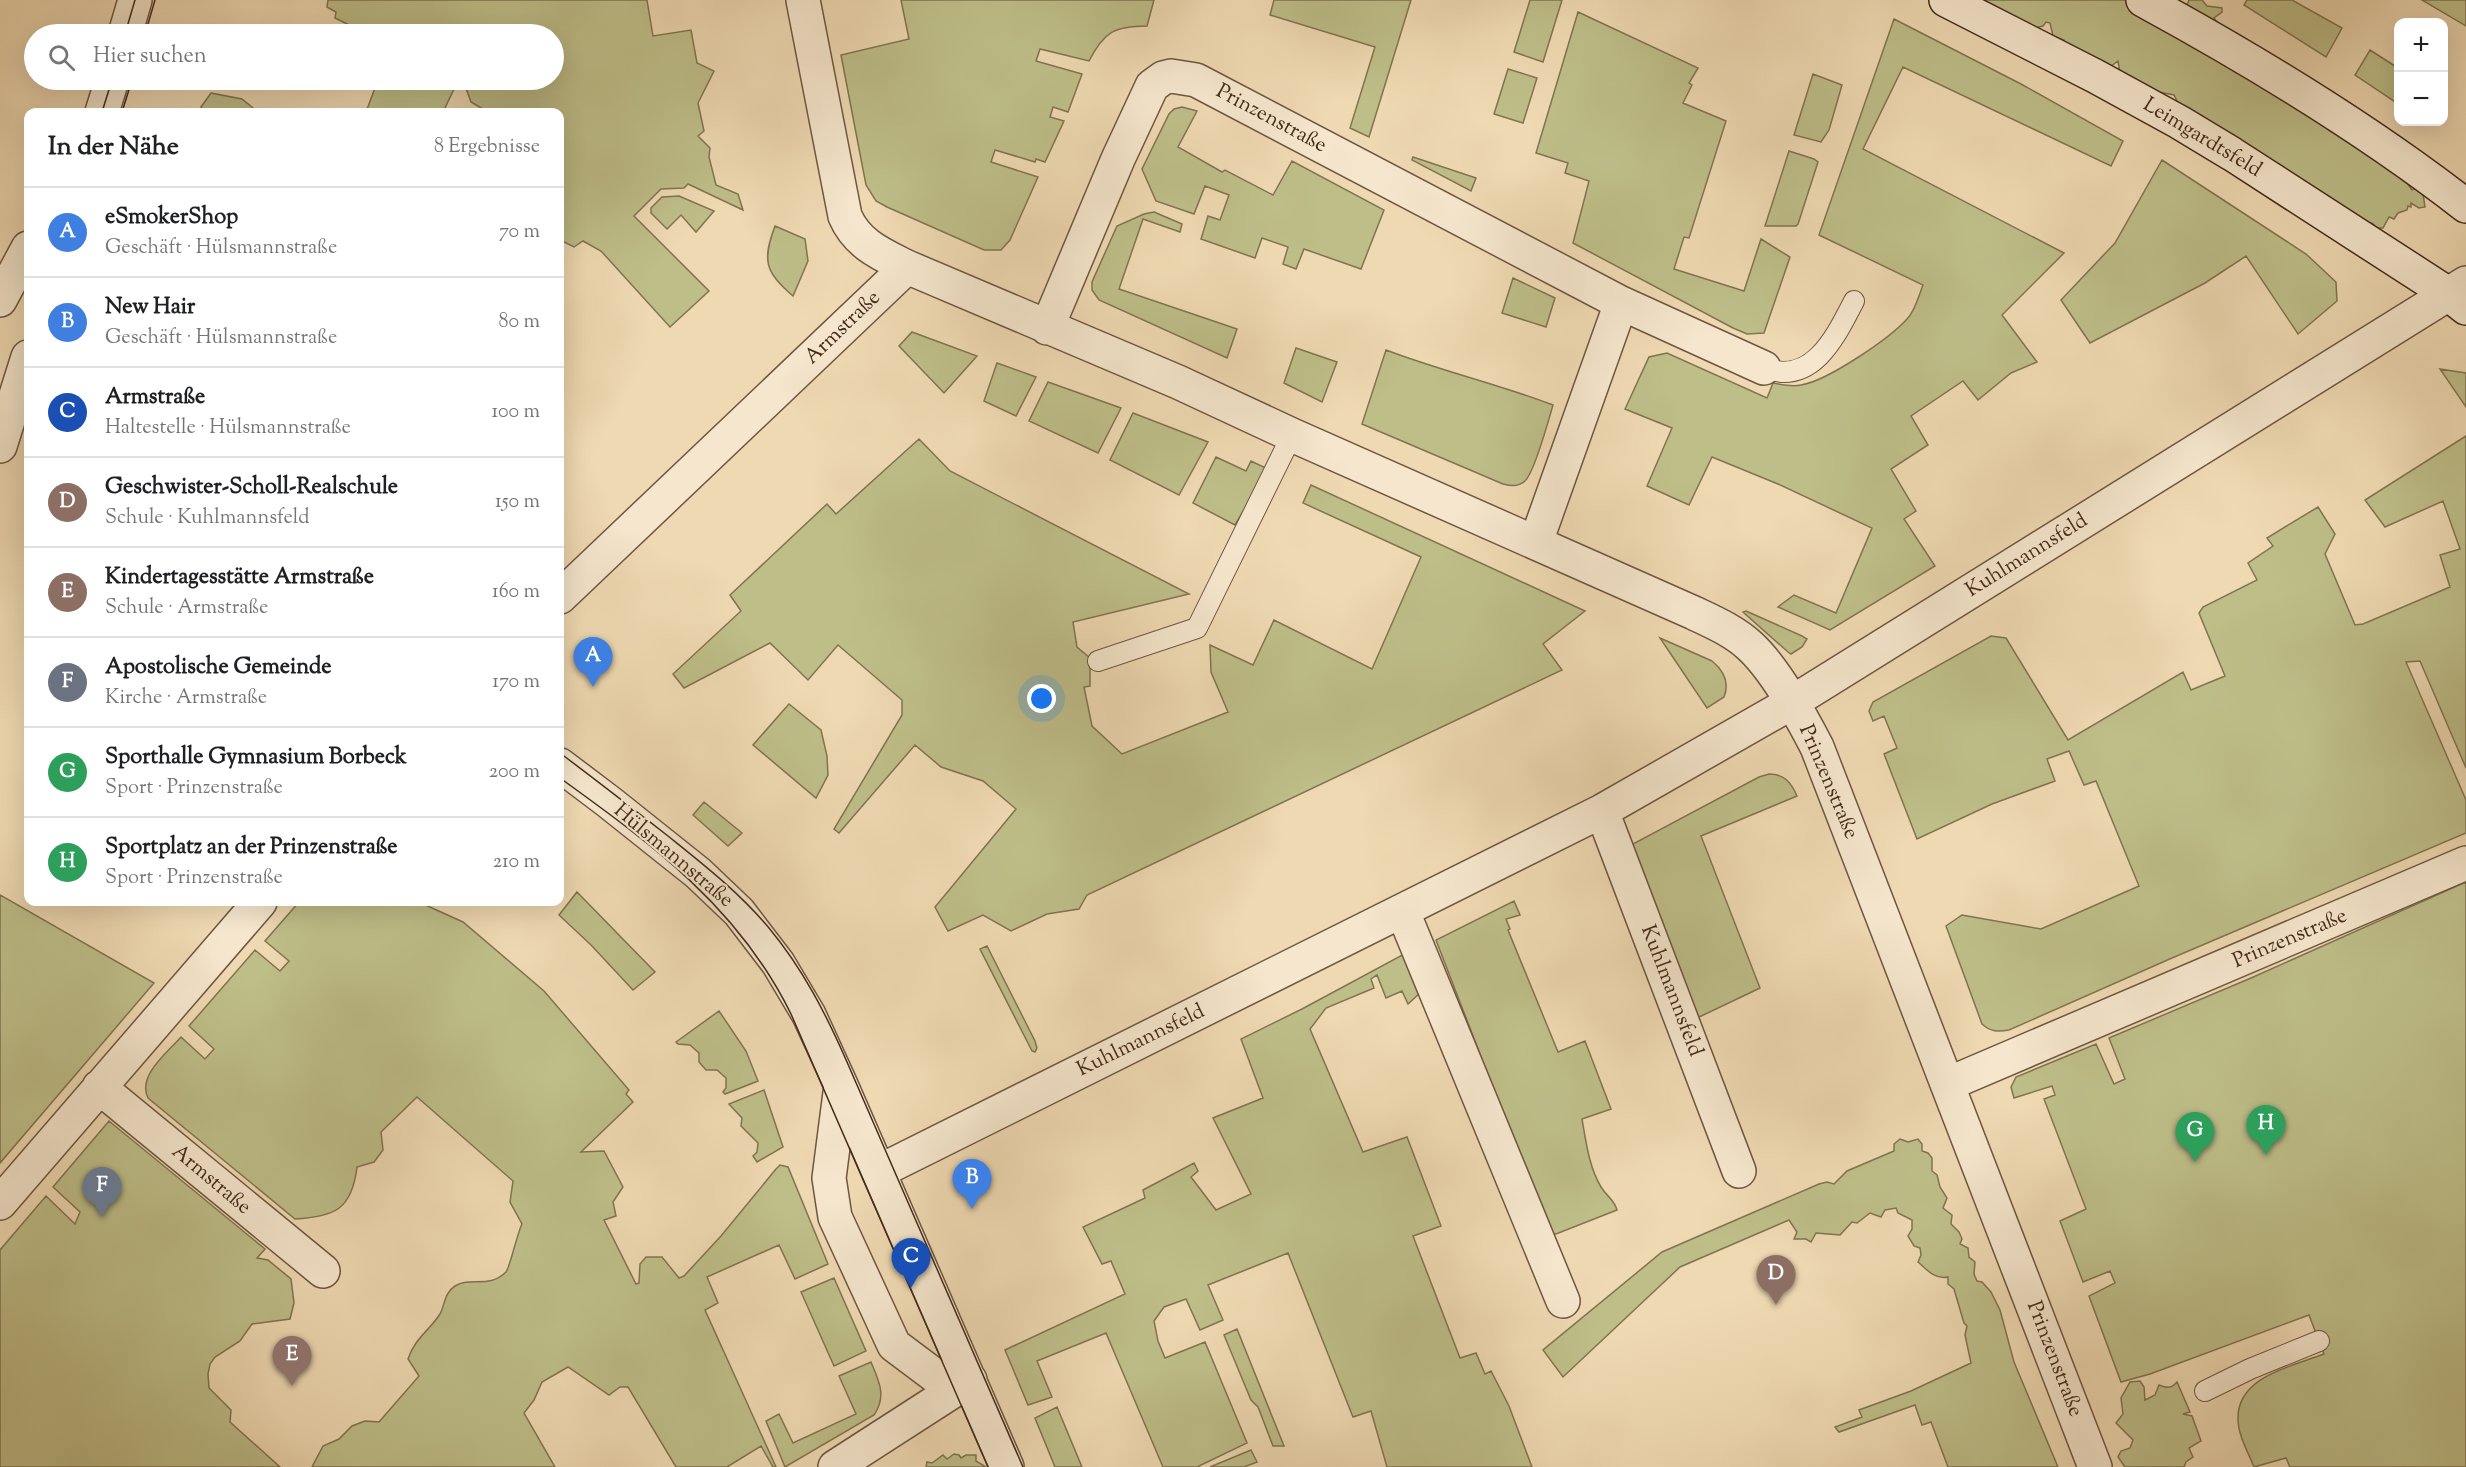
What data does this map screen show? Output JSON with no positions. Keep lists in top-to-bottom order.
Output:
{
  "streets": {
    "street": [
      "Prinzenstraße",
      "Leimgardtsfeld",
      "Armstraße",
      "Kuhlmannsfeld",
      "Hülsmannstraße"
    ]
  },
  "crossings": [
    ["Prinzenstraße", "Armstraße"],
    ["Prinzenstraße", "Kuhlmannsfeld"],
    ["Leimgardtsfeld", "Kuhlmannsfeld"],
    ["Kuhlmannsfeld", "Hülsmannstraße"]
  ],
  "page": {
    "map_buttons": ["+", "−"],
    "search": "Hier suchen",
    "heading": ["In der Nähe", "8 Ergebnisse"],
    "list": [
      {
        "mark": "A",
        "name": "eSmokerShop",
        "note": "Geschäft · Hülsmannstraße",
        "value": "70 m"
      },
      {
        "mark": "B",
        "name": "New Hair",
        "note": "Geschäft · Hülsmannstraße",
        "value": "80 m"
      },
      {
        "mark": "C",
        "name": "Armstraße",
        "note": "Haltestelle · Hülsmannstraße",
        "value": "100 m"
      },
      {
        "mark": "D",
        "name": "Geschwister-Scholl-Realschule",
        "note": "Schule · Kuhlmannsfeld",
        "value": "150 m"
      },
      {
        "mark": "E",
        "name": "Kindertagesstätte Armstraße",
        "note": "Schule · Armstraße",
        "value": "160 m"
      },
      {
        "mark": "F",
        "name": "Apostolische Gemeinde",
        "note": "Kirche · Armstraße",
        "value": "170 m"
      },
      {
        "mark": "G",
        "name": "Sporthalle Gymnasium Borbeck",
        "note": "Sport · Prinzenstraße",
        "value": "200 m"
      },
      {
        "mark": "H",
        "name": "Sportplatz an der Prinzenstraße",
        "note": "Sport · Prinzenstraße",
        "value": "210 m"
      }
    ],
    "pins": [
      "A",
      "H",
      "G",
      "B",
      "F",
      "C",
      "D",
      "E"
    ]
  }
}
